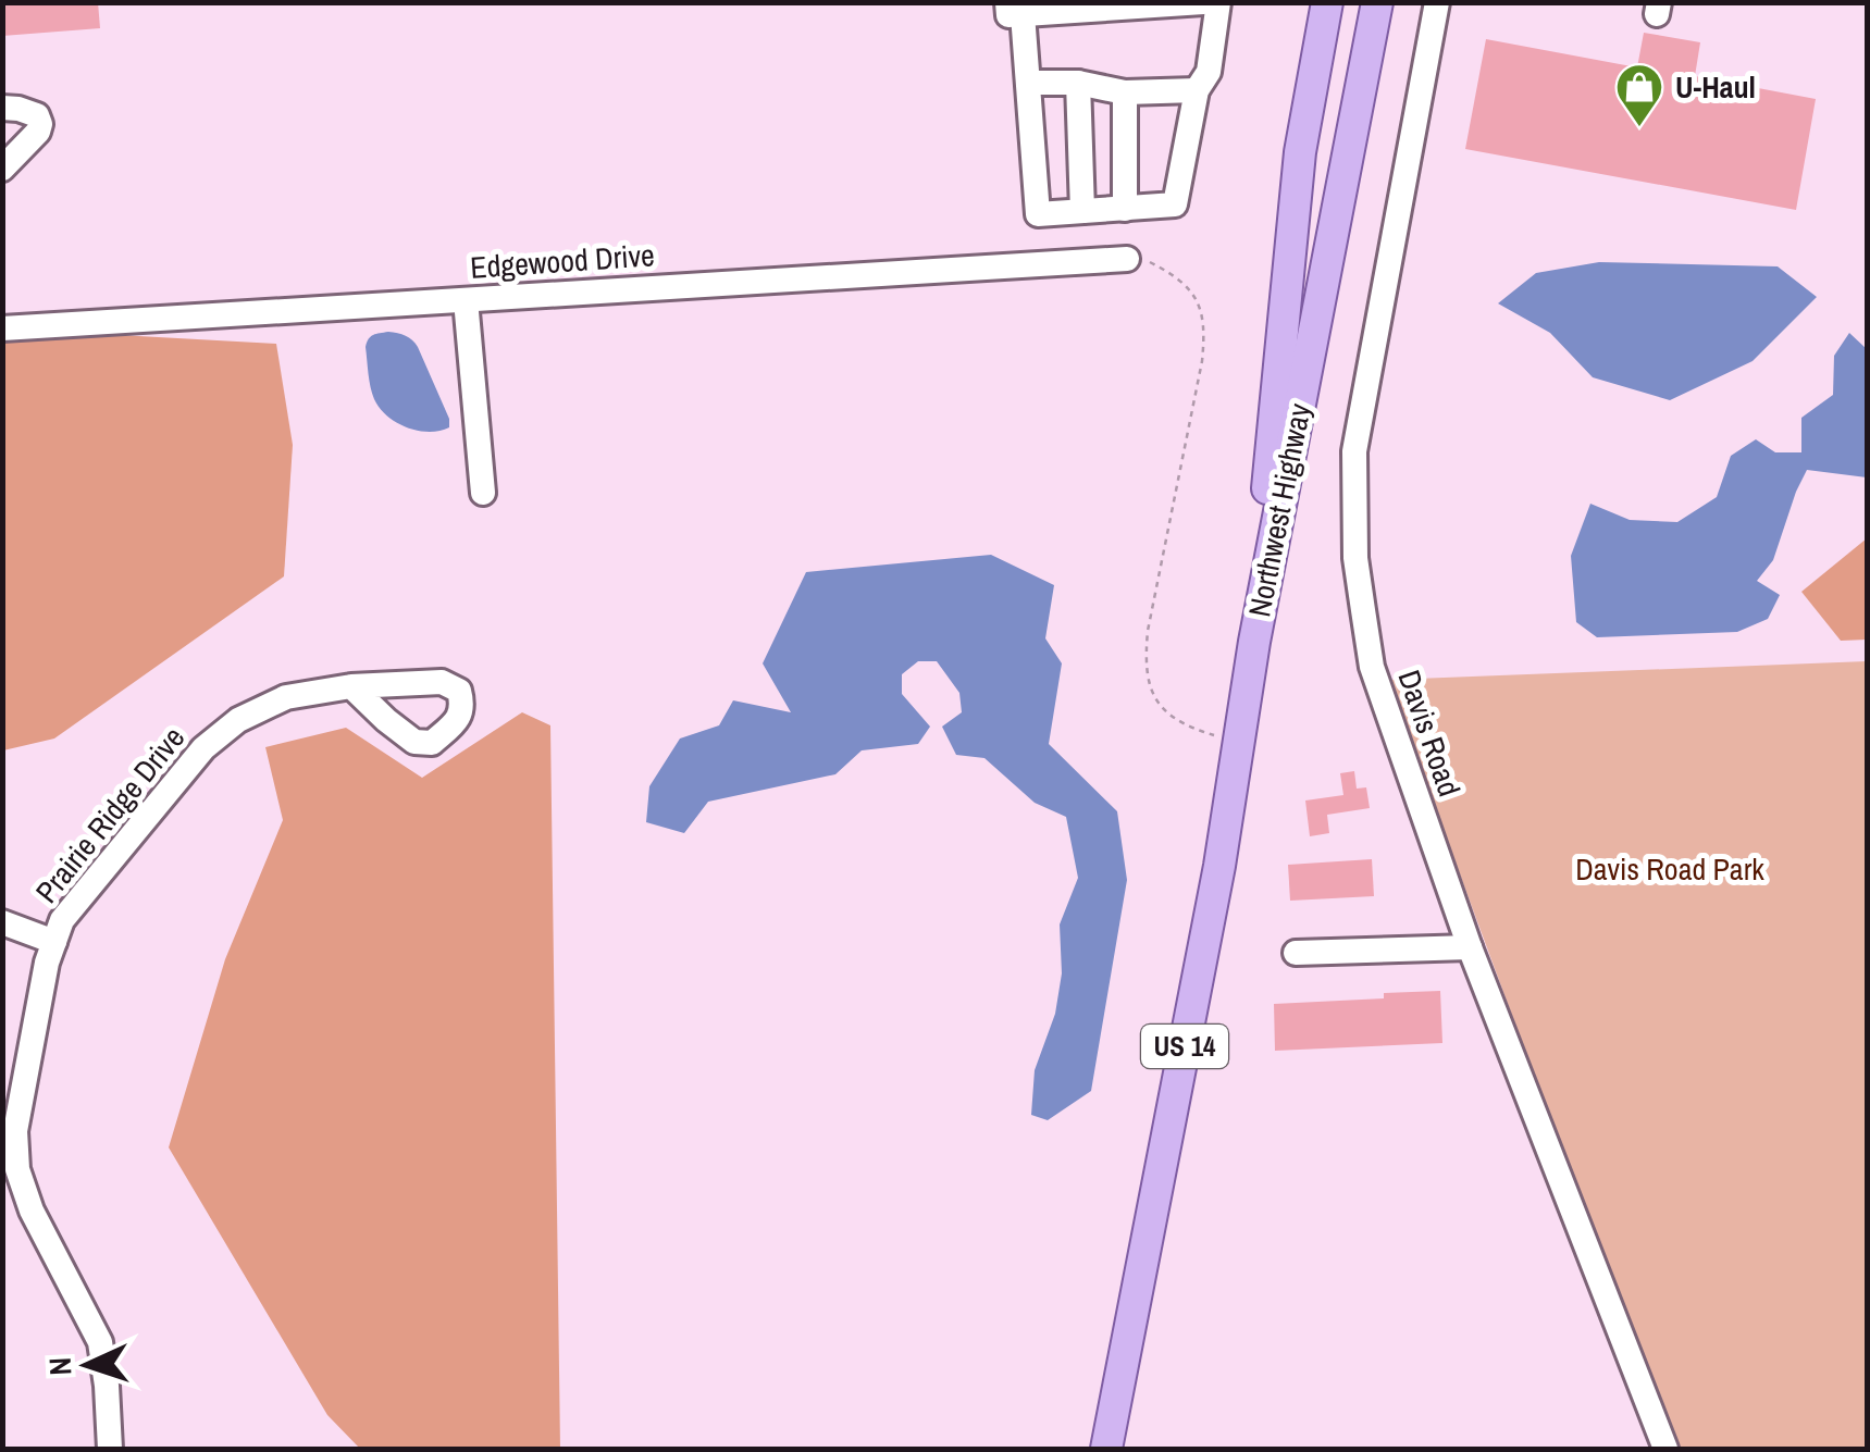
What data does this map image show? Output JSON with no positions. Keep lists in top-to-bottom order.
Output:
{
  "streets": {
    "main road": ["Northwest Highway", "US 14"],
    "street": ["Edgewood Drive", "Davis Road", "Prairie Ridge Drive"]
  },
  "crossings": [
    ["Northwest Highway", "US 14"]
  ],
  "parks": ["Davis Road Park"],
  "places": {
    "shop": ["U-Haul"]
  },
  "north": "left"
}
